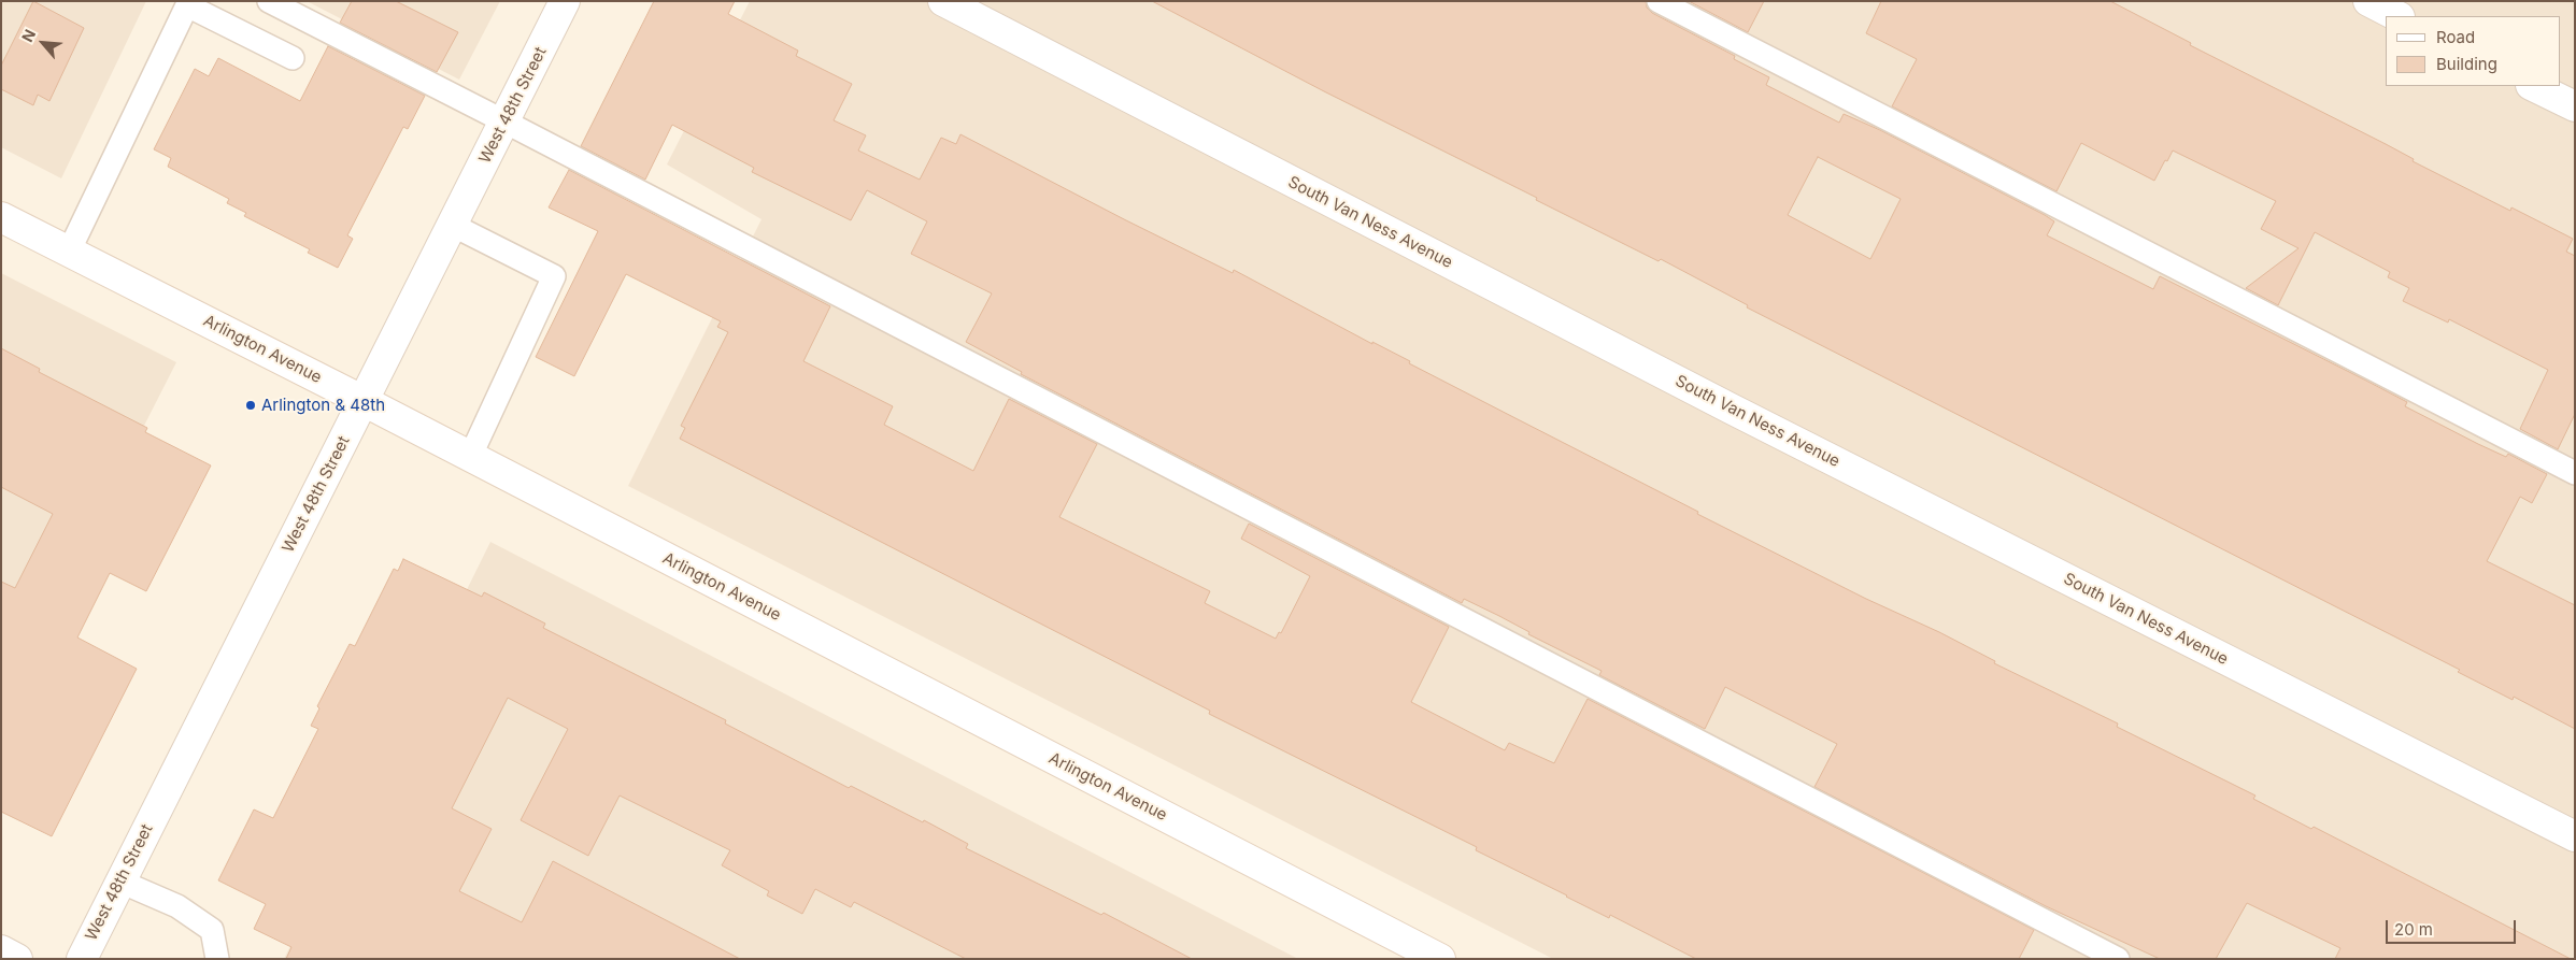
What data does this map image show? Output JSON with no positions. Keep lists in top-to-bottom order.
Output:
{
  "streets": {
    "street": ["West 48th Street", "South Van Ness Avenue", "Arlington Avenue"]
  },
  "crossings": [
    ["West 48th Street", "Arlington Avenue"]
  ],
  "places": ["Arlington & 48th"],
  "legend": ["Road", "Building"],
  "scale_bar": "20 m",
  "north": "top left"
}
